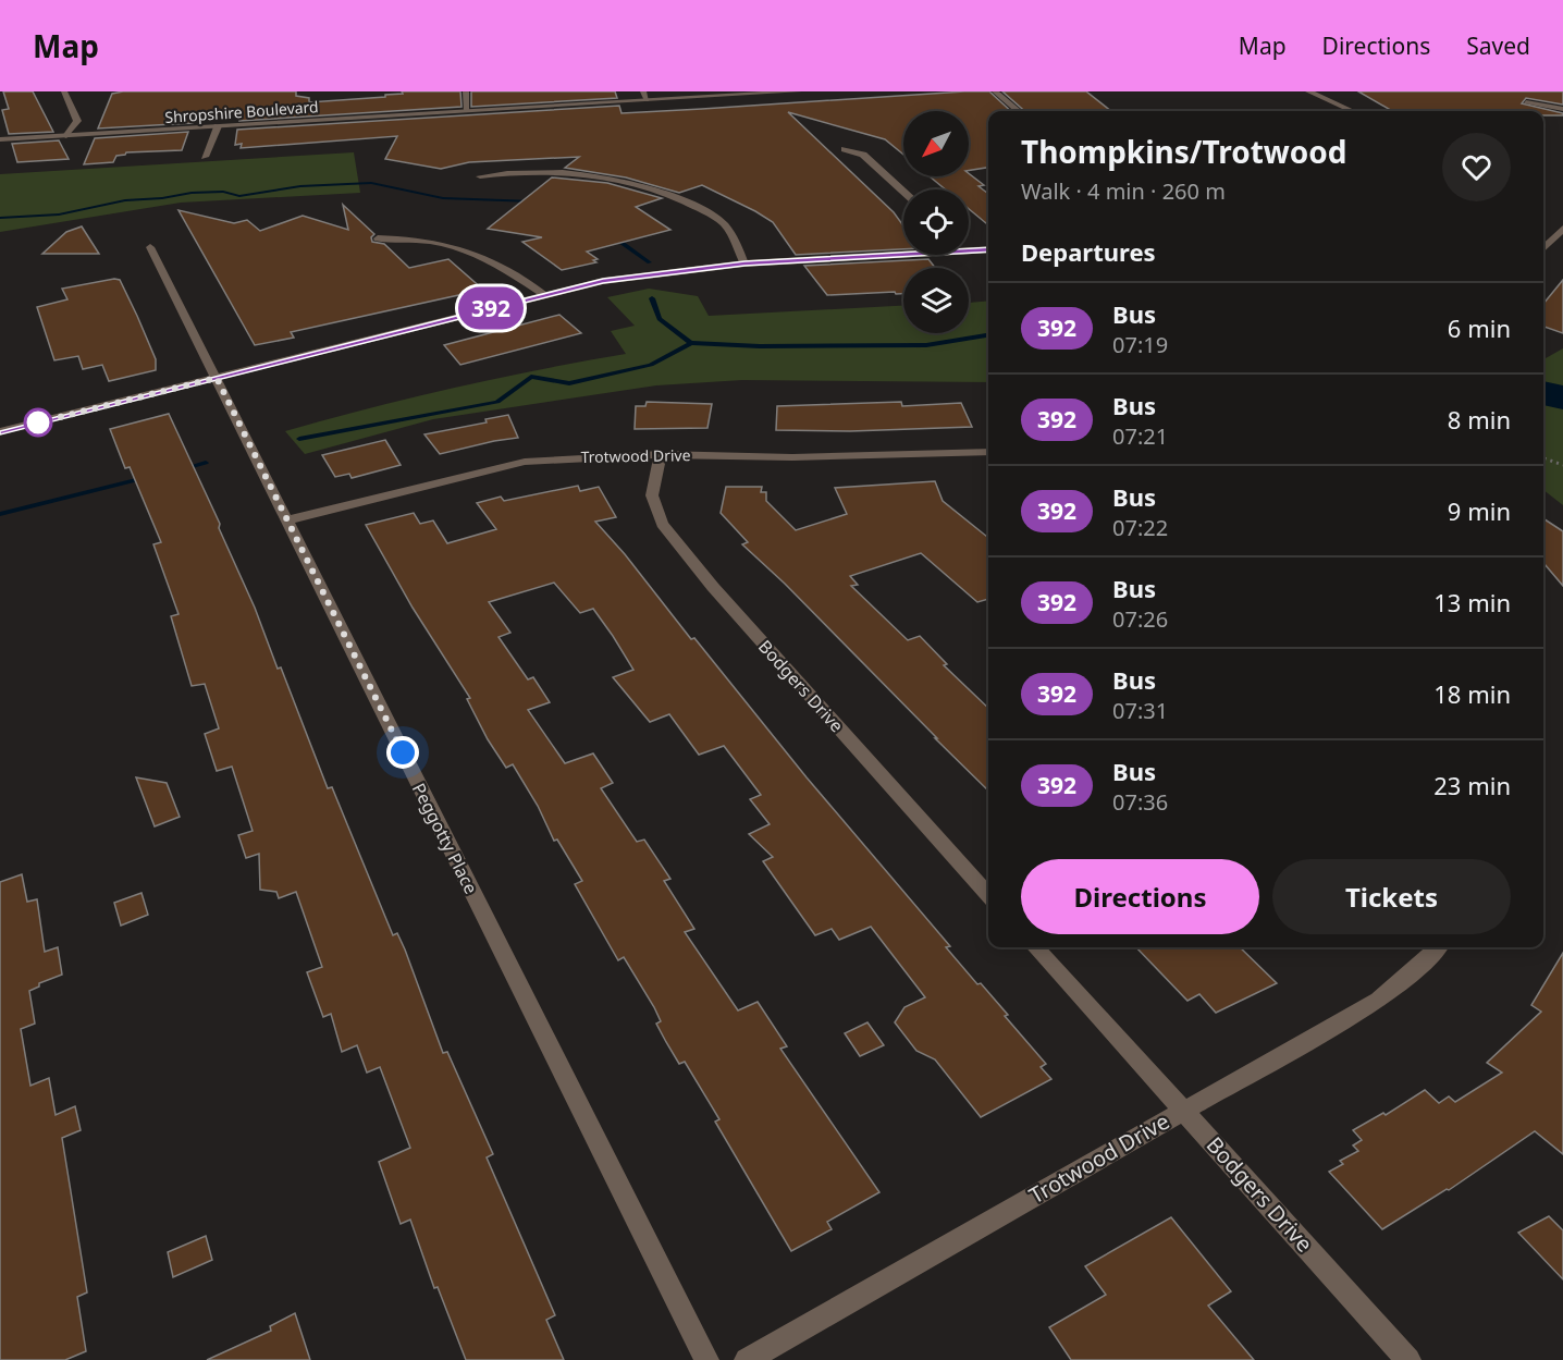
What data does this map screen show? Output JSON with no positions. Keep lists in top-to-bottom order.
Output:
{
  "streets": {
    "street": [
      "Shropshire Boulevard",
      "Trotwood Drive",
      "Bodgers Drive",
      "Peggotty Place"
    ]
  },
  "crossings": [
    ["Trotwood Drive", "Bodgers Drive"],
    ["Trotwood Drive", "Peggotty Place"]
  ],
  "lines": ["bus line 392"],
  "north": "bottom left",
  "page": {
    "header": "Map",
    "nav": ["Map", "Directions", "Saved"],
    "on_map": "392",
    "heading": [
      ["Thompkins/Trotwood", "Walk · 4 min · 260 m"],
      "Departures"
    ],
    "list": [
      {
        "mark": "392",
        "name": "Bus",
        "note": "07:19",
        "value": "6 min"
      },
      {
        "mark": "392",
        "name": "Bus",
        "note": "07:21",
        "value": "8 min"
      },
      {
        "mark": "392",
        "name": "Bus",
        "note": "07:22",
        "value": "9 min"
      },
      {
        "mark": "392",
        "name": "Bus",
        "note": "07:26",
        "value": "13 min"
      },
      {
        "mark": "392",
        "name": "Bus",
        "note": "07:31",
        "value": "18 min"
      },
      {
        "mark": "392",
        "name": "Bus",
        "note": "07:36",
        "value": "23 min"
      }
    ],
    "buttons": ["Directions", "Tickets"]
  }
}
